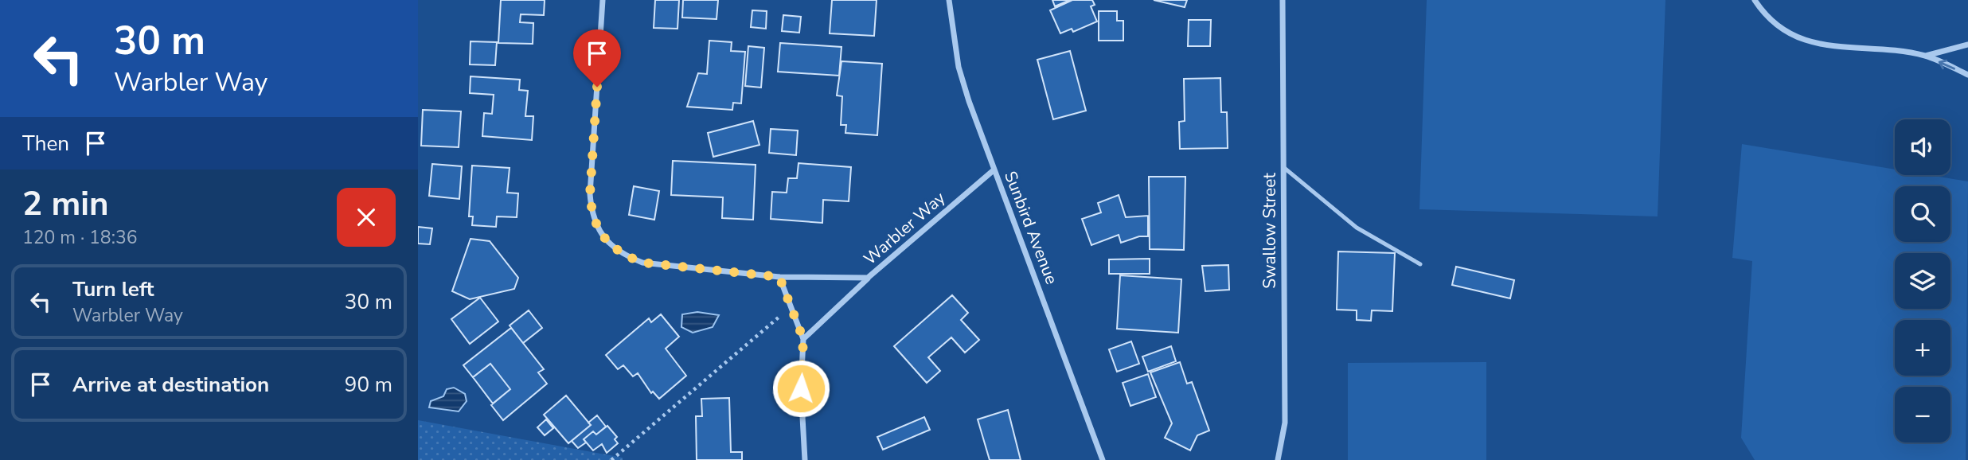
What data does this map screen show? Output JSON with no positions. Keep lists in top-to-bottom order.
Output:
{
  "streets": {
    "street": ["Sunbird Avenue", "Warbler Way", "Swallow Street"]
  },
  "crossings": [
    ["Sunbird Avenue", "Warbler Way"]
  ],
  "page": {
    "turn": ["30 m", "Warbler Way"],
    "then": "Then",
    "map_buttons": ["+", "−"],
    "heading": ["2 min", "120 m · 18:36"],
    "list": [
      {
        "name": "Turn left",
        "note": "Warbler Way",
        "value": "30 m"
      },
      {
        "name": "Arrive at destination",
        "value": "90 m"
      }
    ]
  }
}
